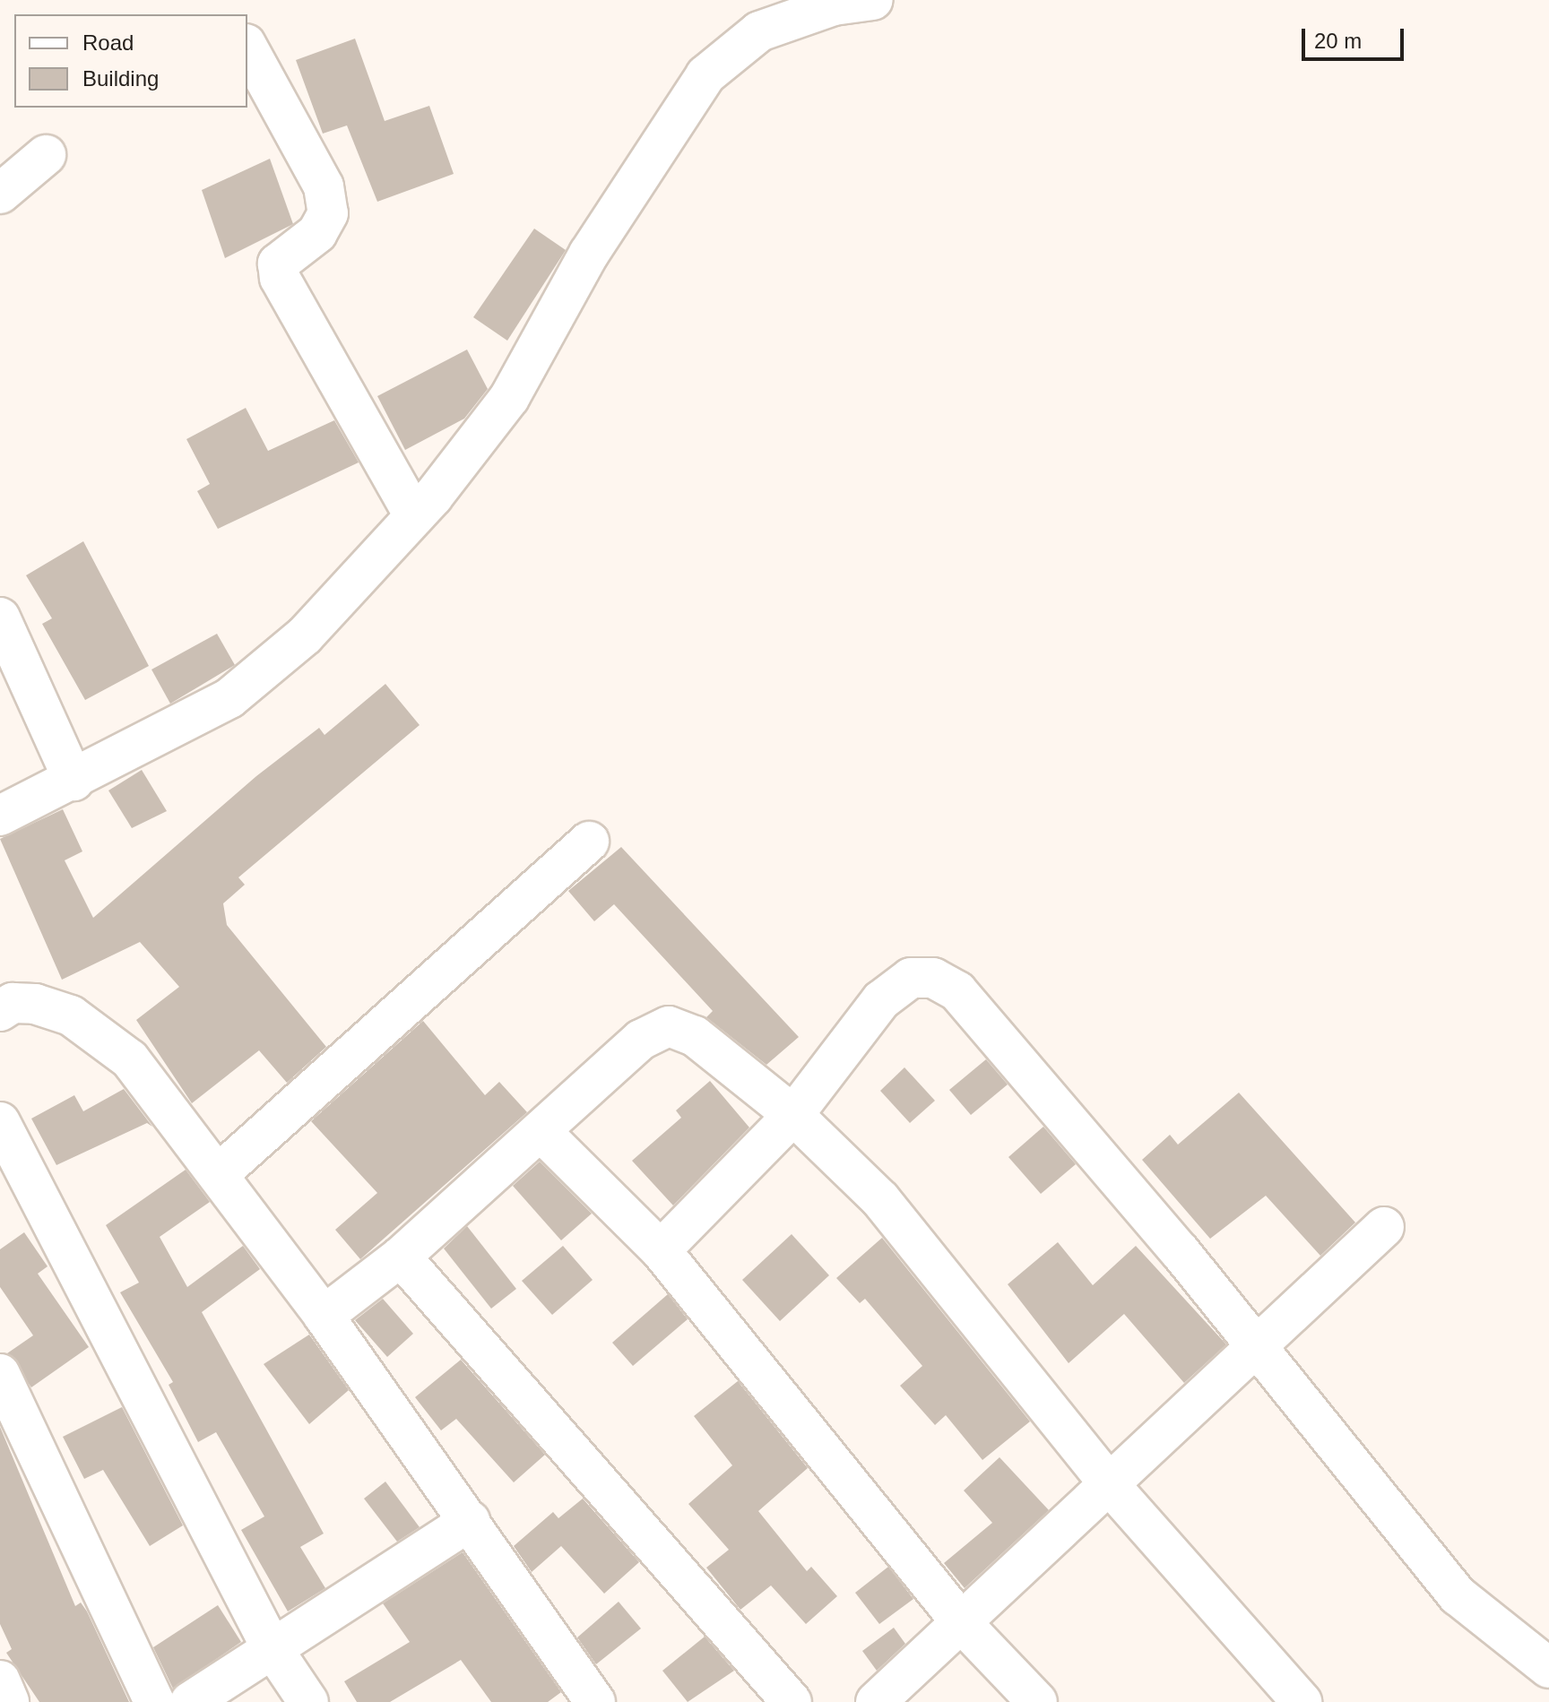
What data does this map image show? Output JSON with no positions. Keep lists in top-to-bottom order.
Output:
{
  "legend": ["Road", "Building"],
  "scale_bar": "20 m"
}
